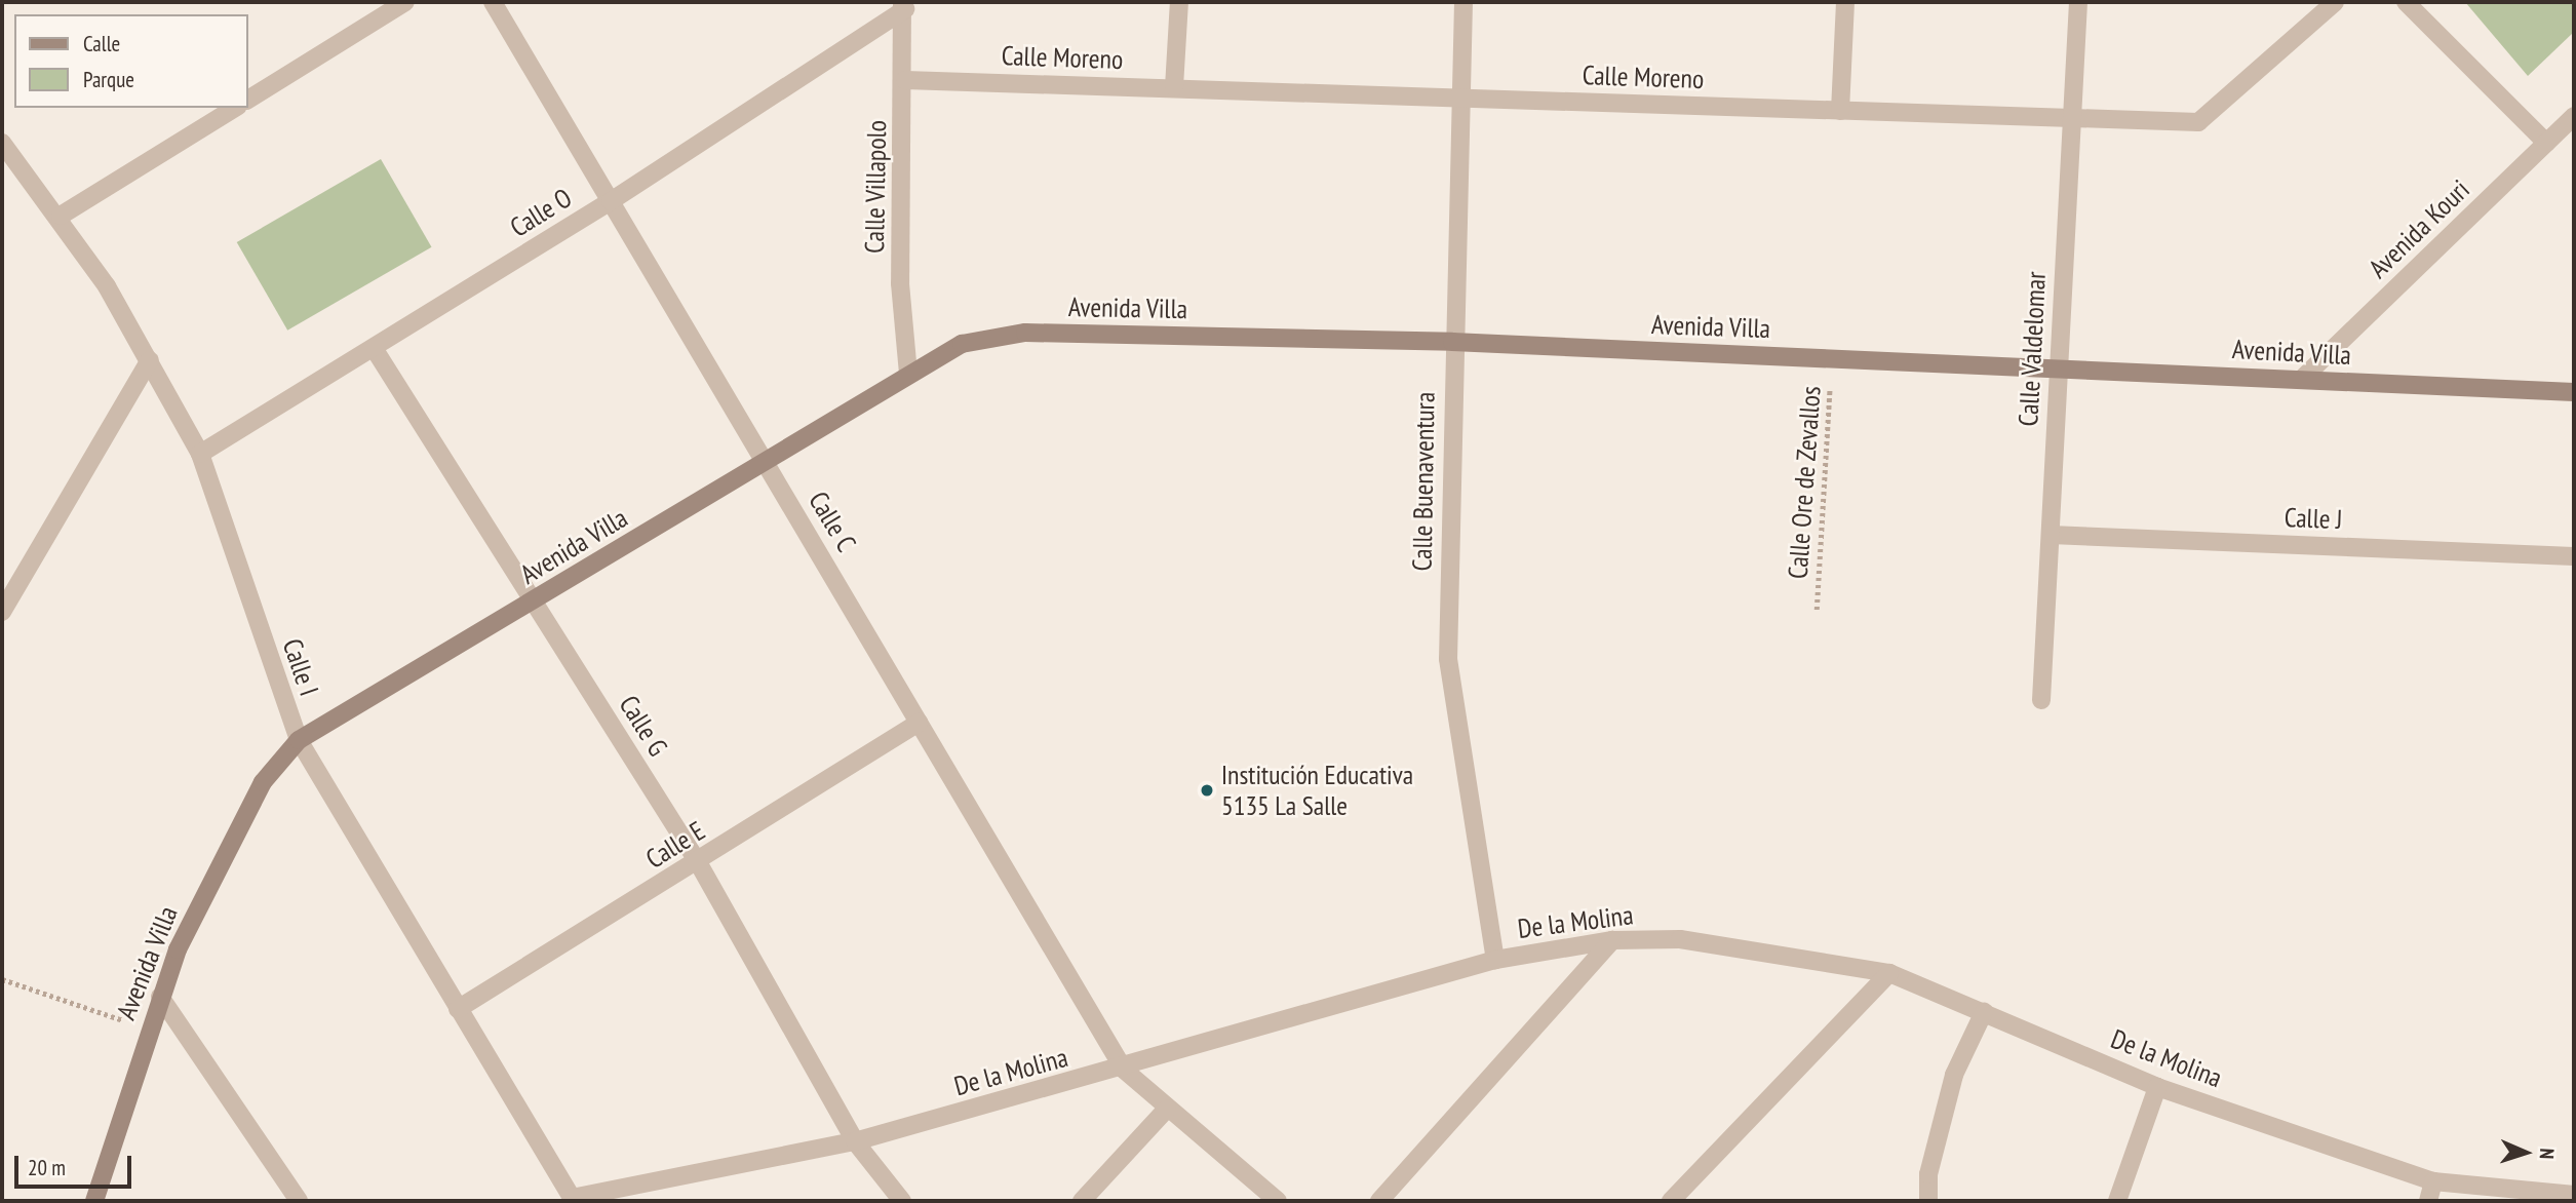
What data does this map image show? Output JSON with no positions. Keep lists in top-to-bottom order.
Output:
{
  "streets": {
    "street": [
      "Calle Moreno",
      "Calle Villapolo",
      "Calle O",
      "Avenida Kouri",
      "Avenida Villa",
      "Calle Valdelomar",
      "Calle Buenaventura",
      "Calle J",
      "Calle C",
      "Calle I",
      "Calle G",
      "Calle E",
      "De la Molina"
    ],
    "path": ["Calle Ore de Zevallos"]
  },
  "crossings": [
    ["Calle Moreno", "Calle Villapolo"],
    ["Calle Moreno", "Calle Valdelomar"],
    ["Calle Moreno", "Calle Buenaventura"],
    ["Calle Villapolo", "Calle O"],
    ["Calle Villapolo", "Avenida Villa"],
    ["Calle O", "Calle C"],
    ["Calle O", "Calle I"],
    ["Calle O", "Calle G"],
    ["Avenida Kouri", "Avenida Villa"],
    ["Avenida Villa", "Calle Valdelomar"],
    ["Avenida Villa", "Calle Buenaventura"],
    ["Avenida Villa", "Calle Ore de Zevallos"],
    ["Avenida Villa", "Calle C"],
    ["Avenida Villa", "Calle I"],
    ["Avenida Villa", "Calle G"],
    ["Calle Valdelomar", "Calle J"],
    ["Calle Buenaventura", "De la Molina"],
    ["Calle C", "Calle E"],
    ["Calle C", "De la Molina"],
    ["Calle I", "Calle E"],
    ["Calle I", "De la Molina"],
    ["Calle G", "Calle E"],
    ["Calle G", "De la Molina"]
  ],
  "places": ["Institución Educativa 5135 La Salle"],
  "legend": ["Calle", "Parque"],
  "scale_bar": "20 m",
  "north": "right"
}
